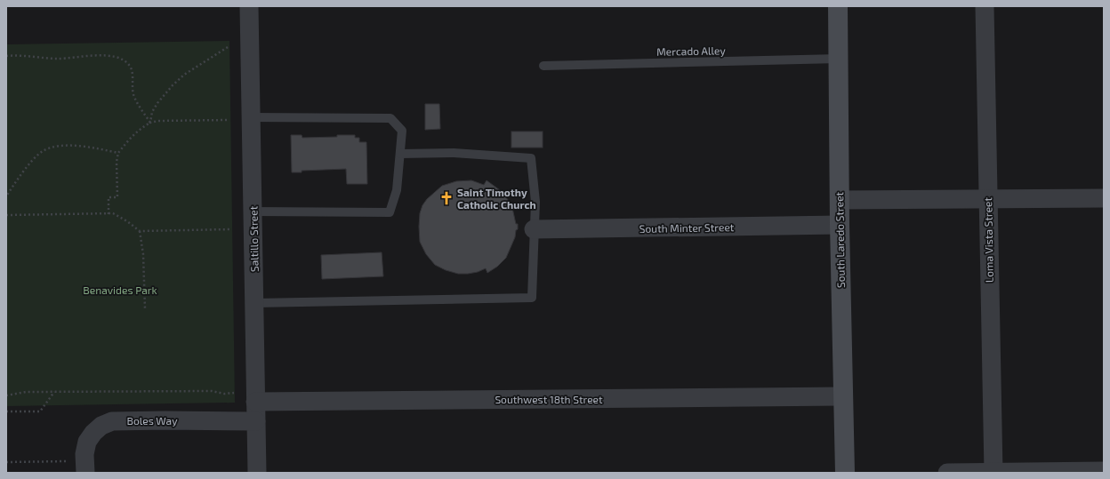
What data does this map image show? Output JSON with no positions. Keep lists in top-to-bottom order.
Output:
{
  "streets": {
    "street": [
      "South Minter Street",
      "Saltillo Street",
      "South Laredo Street",
      "Loma Vista Street",
      "Southwest 18th Street",
      "Boles Way"
    ],
    "lane": ["Mercado Alley"]
  },
  "crossings": [
    ["Mercado Alley", "South Laredo Street"],
    ["South Minter Street", "South Laredo Street"],
    ["Saltillo Street", "Southwest 18th Street"],
    ["Saltillo Street", "Boles Way"],
    ["South Laredo Street", "Southwest 18th Street"]
  ],
  "parks": ["Benavides Park"],
  "places": {
    "church": ["Saint Timothy Catholic Church"]
  }
}
